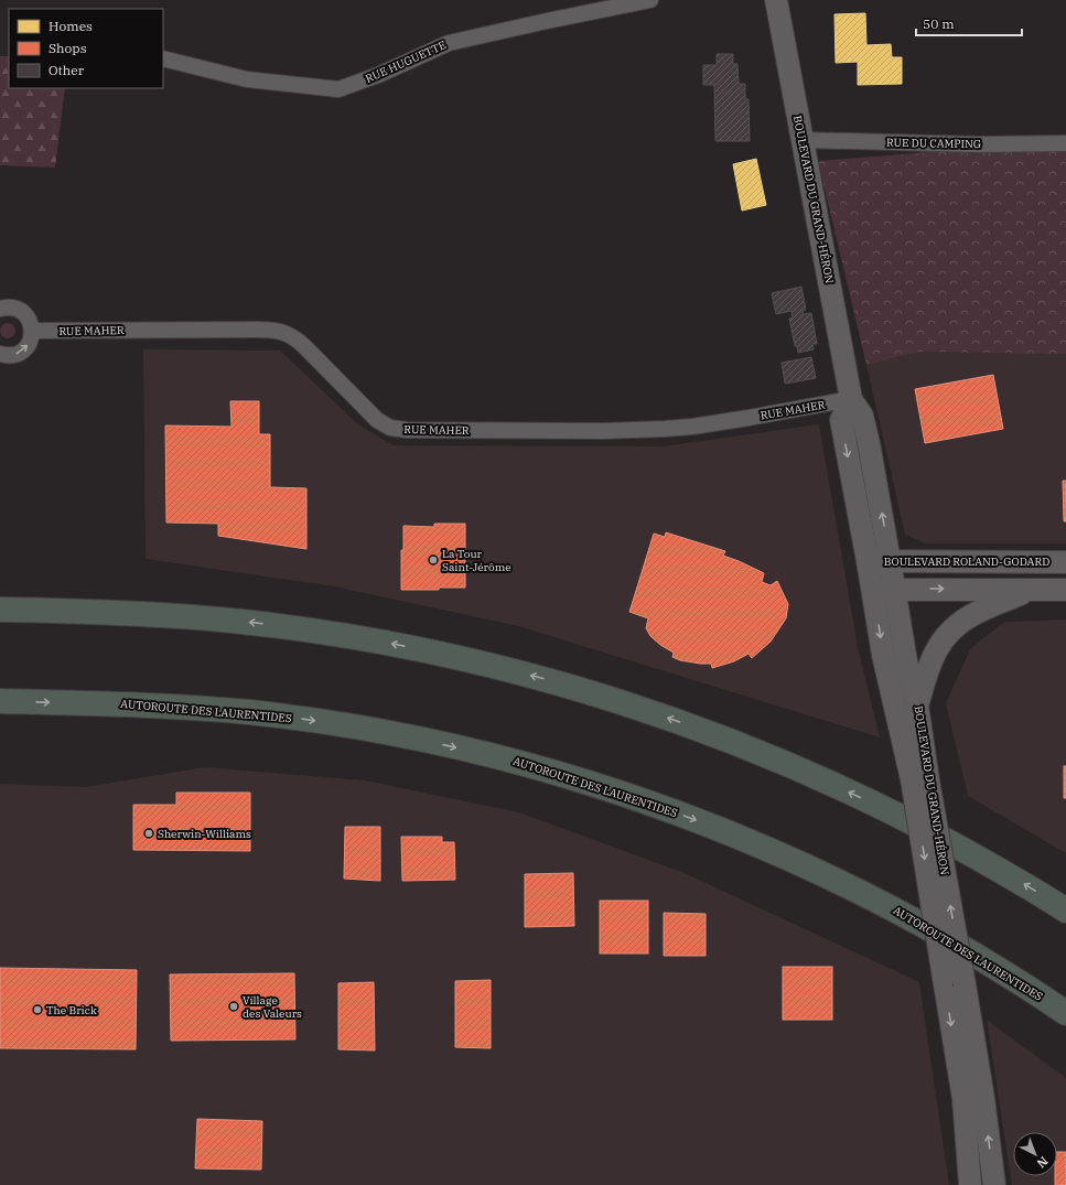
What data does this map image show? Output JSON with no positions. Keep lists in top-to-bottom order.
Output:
{
  "streets": {
    "highway": ["AUTOROUTE DES LAURENTIDES"],
    "street": [
      "RUE HUGUETTE",
      "RUE DU CAMPING",
      "BOULEVARD DU GRAND-HÉRON",
      "RUE MAHER",
      "BOULEVARD ROLAND-GODARD"
    ]
  },
  "crossings": [
    ["RUE DU CAMPING", "BOULEVARD DU GRAND-HÉRON"],
    ["BOULEVARD DU GRAND-HÉRON", "RUE MAHER"],
    ["BOULEVARD DU GRAND-HÉRON", "BOULEVARD ROLAND-GODARD"]
  ],
  "places": [
    "La Tour Saint-Jérôme",
    "Sherwin-Williams",
    "Village des Valeurs",
    "The Brick"
  ],
  "legend": ["Homes", "Shops", "Other"],
  "scale_bar": "50 m",
  "north": "bottom right"
}
